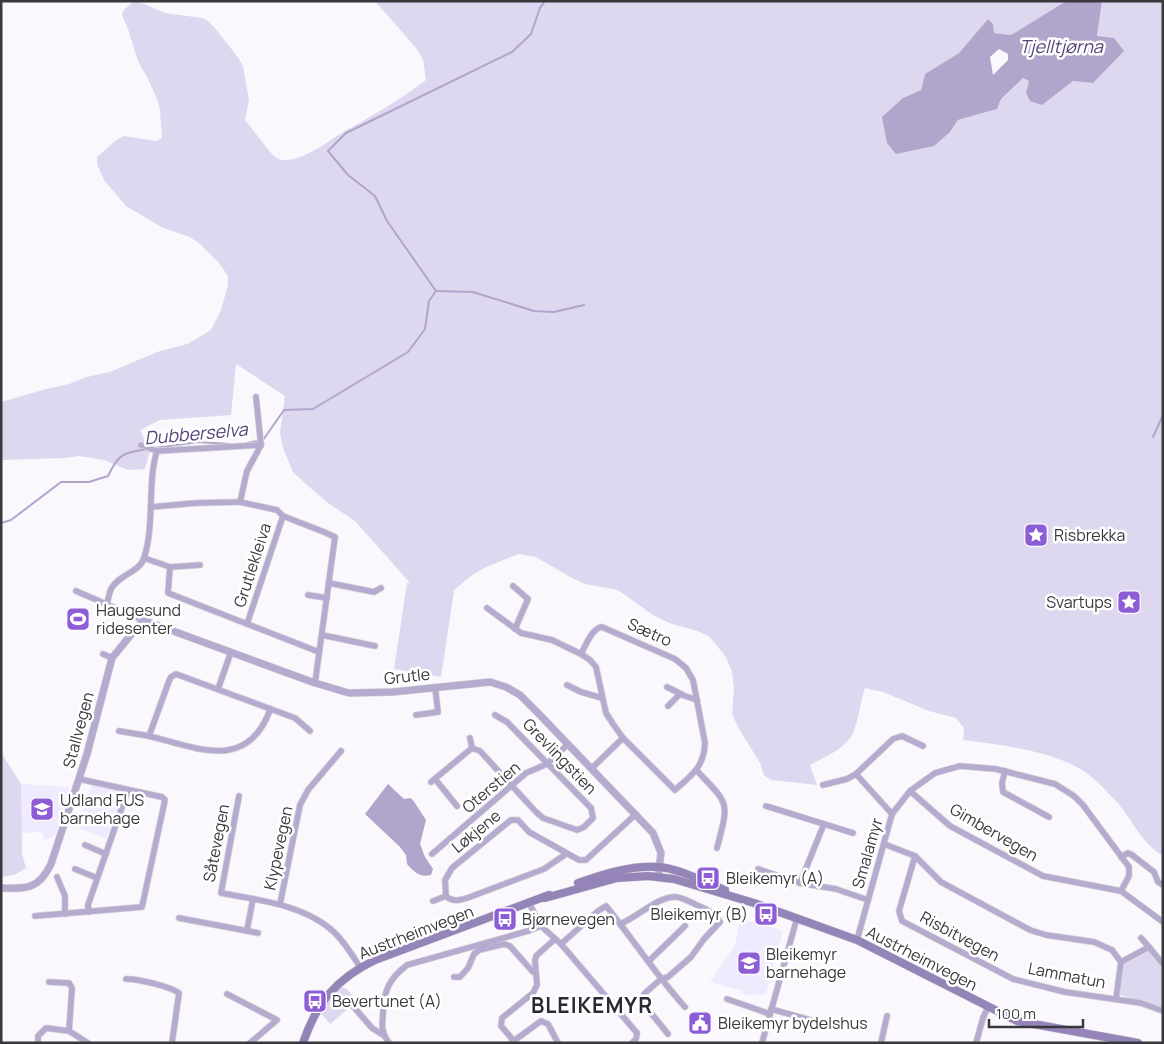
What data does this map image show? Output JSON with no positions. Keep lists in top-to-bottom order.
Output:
{
  "streets": {
    "main road": ["Austrheimvegen"],
    "street": [
      "Grutlekleiva",
      "Sætro",
      "Grutle",
      "Stallvegen",
      "Grevlingstien",
      "Oterstien",
      "Løkjene",
      "Gimbervegen",
      "Såtevegen",
      "Klypevegen",
      "Smalamyr",
      "Risbitvegen",
      "Lammatun"
    ]
  },
  "crossings": [
    ["Grutle", "Stallvegen"],
    ["Grutle", "Oterstien"],
    ["Grutle", "Løkjene"],
    ["Grutle", "Austrheimvegen"],
    ["Grevlingstien", "Oterstien"],
    ["Gimbervegen", "Smalamyr"],
    ["Såtevegen", "Klypevegen"],
    ["Såtevegen", "Austrheimvegen"],
    ["Smalamyr", "Austrheimvegen"],
    ["Risbitvegen", "Lammatun"]
  ],
  "districts": ["BLEIKEMYR"],
  "water": ["Tjelltjørna", "Dubberselva"],
  "places": {
    "place": ["Risbrekka", "Svartups"],
    "sports": ["Haugesund ridesenter"],
    "school or university": ["Udland FUS barnehage", "Bleikemyr barnehage"],
    "bus stop": [
      "Bleikemyr (A)",
      "Bleikemyr (B)",
      "Bjørnevegen",
      "Bevertunet (A)"
    ],
    "public building": ["Bleikemyr bydelshus"]
  },
  "scale_bar": "100 m"
}
